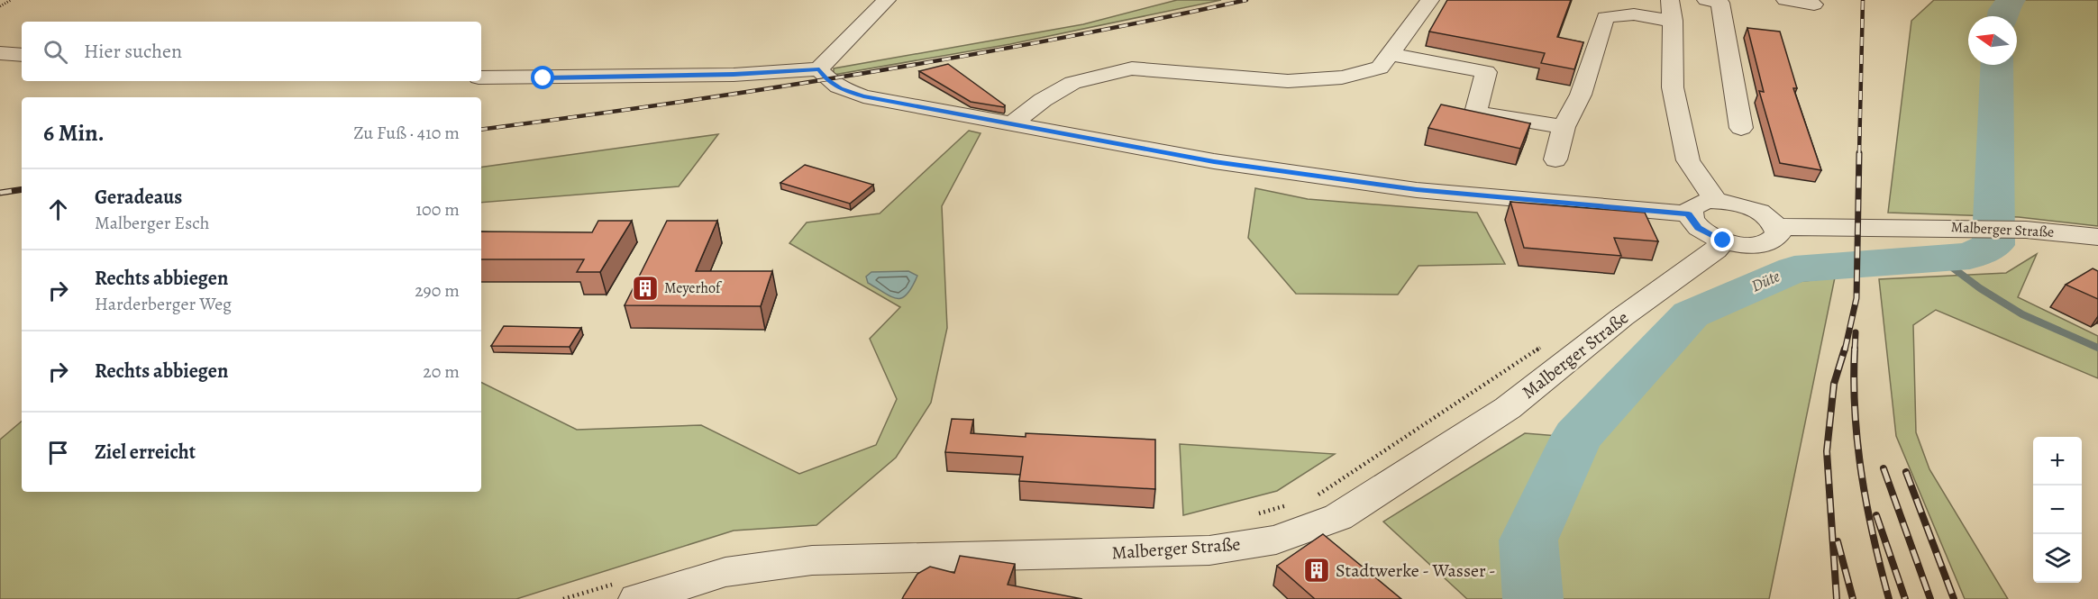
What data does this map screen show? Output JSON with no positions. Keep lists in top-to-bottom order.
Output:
{
  "streets": {
    "street": ["Malberger Straße"]
  },
  "water": ["Düte"],
  "places": {
    "building": ["Meyerhof", "Stadtwerke - Wasser -"]
  },
  "north": "left",
  "page": {
    "search": "Hier suchen",
    "heading": ["6 Min.", "Zu Fuß · 410 m"],
    "list": [
      ["Geradeaus", "Malberger Esch", "100 m"],
      ["Rechts abbiegen", "Harderberger Weg", "290 m"],
      ["Rechts abbiegen", "20 m"],
      "Ziel erreicht"
    ],
    "map_buttons": ["+", "−"]
  }
}
